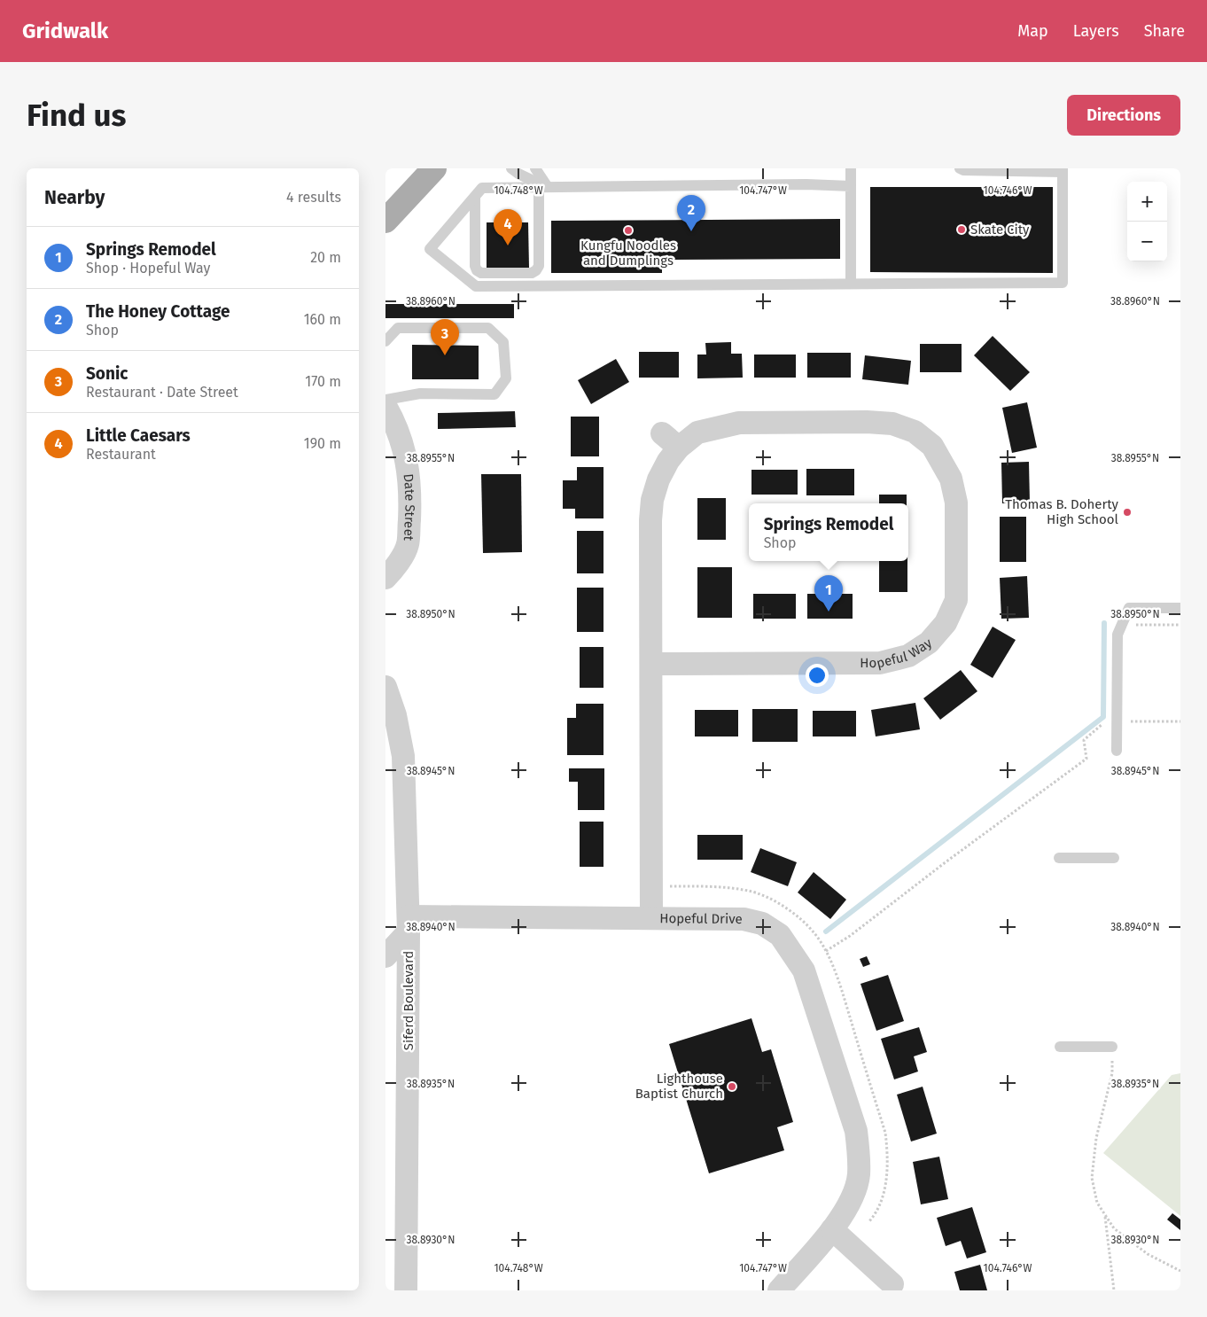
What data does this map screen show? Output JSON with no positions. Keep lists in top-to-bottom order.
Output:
{
  "streets": {
    "street": [
      "Date Street",
      "Hopeful Way",
      "Hopeful Drive",
      "Siferd Boulevard"
    ]
  },
  "crossings": [
    ["Hopeful Way", "Hopeful Drive"],
    ["Hopeful Drive", "Siferd Boulevard"]
  ],
  "places": [
    "Skate City",
    "Kungfu Noodles and Dumplings",
    "Thomas B. Doherty High School",
    "Lighthouse Baptist Church"
  ],
  "page": {
    "header": "Gridwalk",
    "nav": ["Map", "Layers", "Share"],
    "buttons": "Directions",
    "title": "Find us",
    "heading": ["Nearby", "4 results"],
    "map_buttons": ["+", "−"],
    "pins": [
      "2",
      "4",
      "3",
      "1"
    ],
    "list": [
      {
        "mark": "1",
        "name": "Springs Remodel",
        "note": "Shop · Hopeful Way",
        "value": "20 m"
      },
      {
        "mark": "2",
        "name": "The Honey Cottage",
        "note": "Shop",
        "value": "160 m"
      },
      {
        "mark": "3",
        "name": "Sonic",
        "note": "Restaurant · Date Street",
        "value": "170 m"
      },
      {
        "mark": "4",
        "name": "Little Caesars",
        "note": "Restaurant",
        "value": "190 m"
      }
    ],
    "popup": ["Springs Remodel", "Shop"]
  },
  "coordinates": [
    "104.748°W",
    "104.747°W",
    "104.746°W",
    "38.8960°N",
    "38.8955°N",
    "38.8950°N",
    "38.8945°N",
    "38.8940°N",
    "38.8935°N",
    "38.8930°N"
  ]
}
